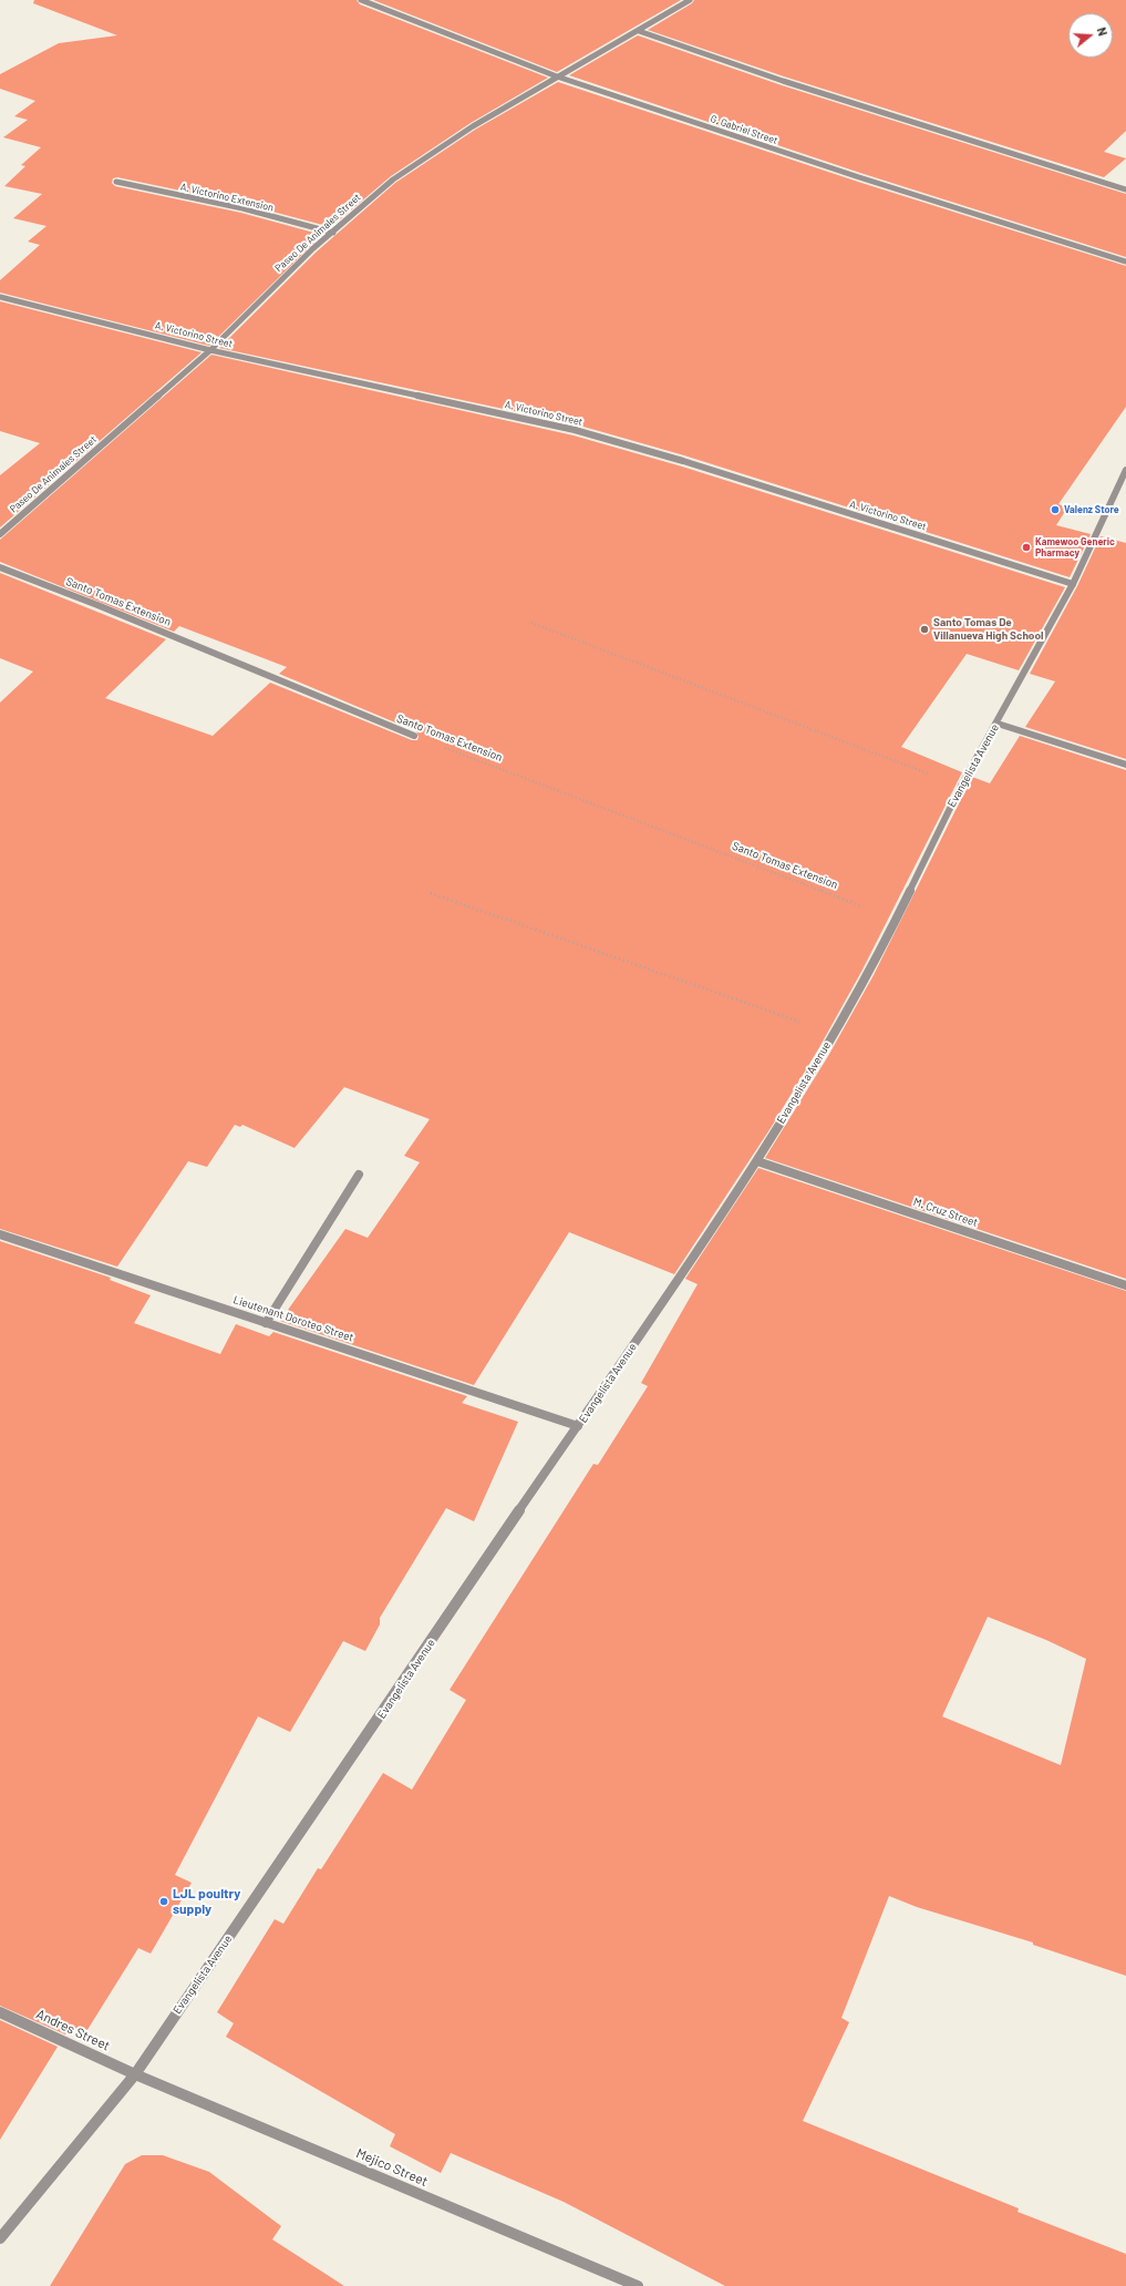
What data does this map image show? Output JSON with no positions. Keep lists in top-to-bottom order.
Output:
{
  "streets": {
    "street": [
      "G. Gabriel Street",
      "A. Victorino Extension",
      "Paseo De Animales Street",
      "A. Victorino Street",
      "Santo Tomas Extension",
      "Evangelista Avenue",
      "M. Cruz Street",
      "Lieutenant Doroteo Street",
      "Andres Street",
      "Mejico Street"
    ]
  },
  "crossings": [
    ["G. Gabriel Street", "Paseo De Animales Street"],
    ["A. Victorino Extension", "Paseo De Animales Street"],
    ["Paseo De Animales Street", "A. Victorino Street"],
    ["A. Victorino Street", "Evangelista Avenue"],
    ["Santo Tomas Extension", "Evangelista Avenue"],
    ["Evangelista Avenue", "M. Cruz Street"],
    ["Evangelista Avenue", "Lieutenant Doroteo Street"],
    ["Evangelista Avenue", "Andres Street"],
    ["Evangelista Avenue", "Mejico Street"],
    ["Andres Street", "Mejico Street"]
  ],
  "places": [
    "Valenz Store",
    "Kamewoo Generic Pharmacy",
    "Santo Tomas De Villanueva High School",
    "LJL poultry supply"
  ],
  "north": "right"
}
